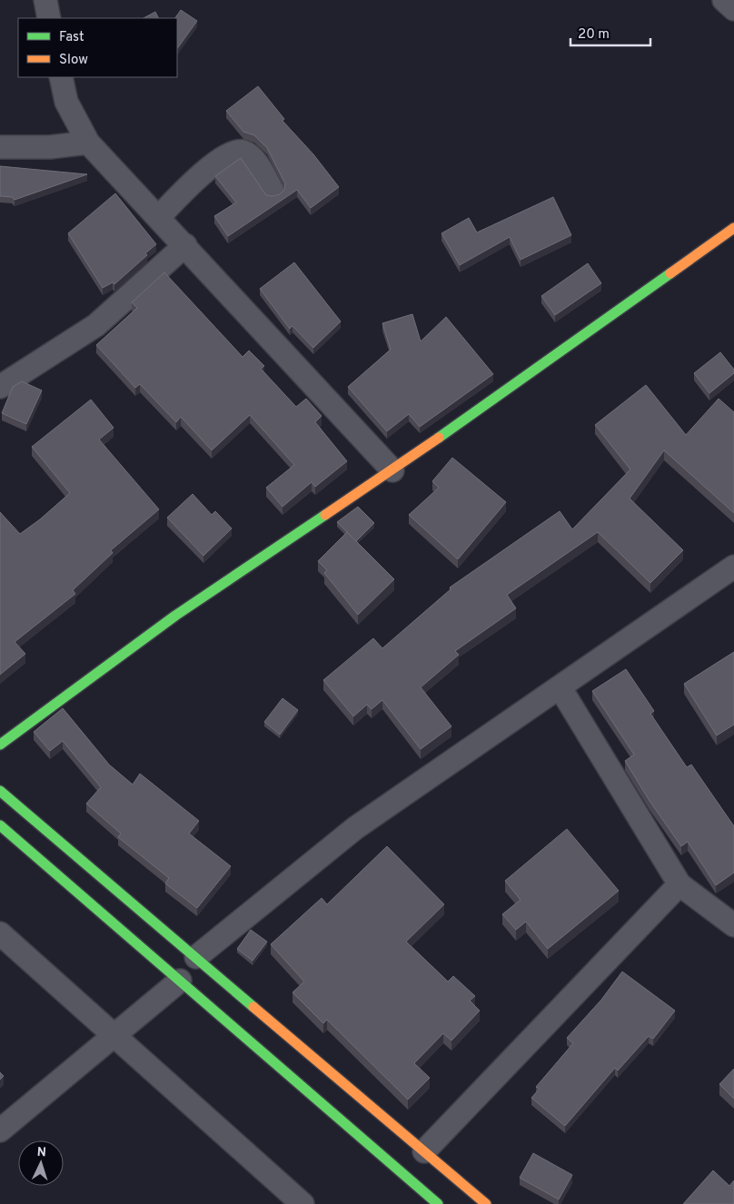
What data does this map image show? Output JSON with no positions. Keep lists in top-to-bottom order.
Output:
{
  "legend": ["Fast", "Slow"],
  "scale_bar": "20 m",
  "north": "top"
}
